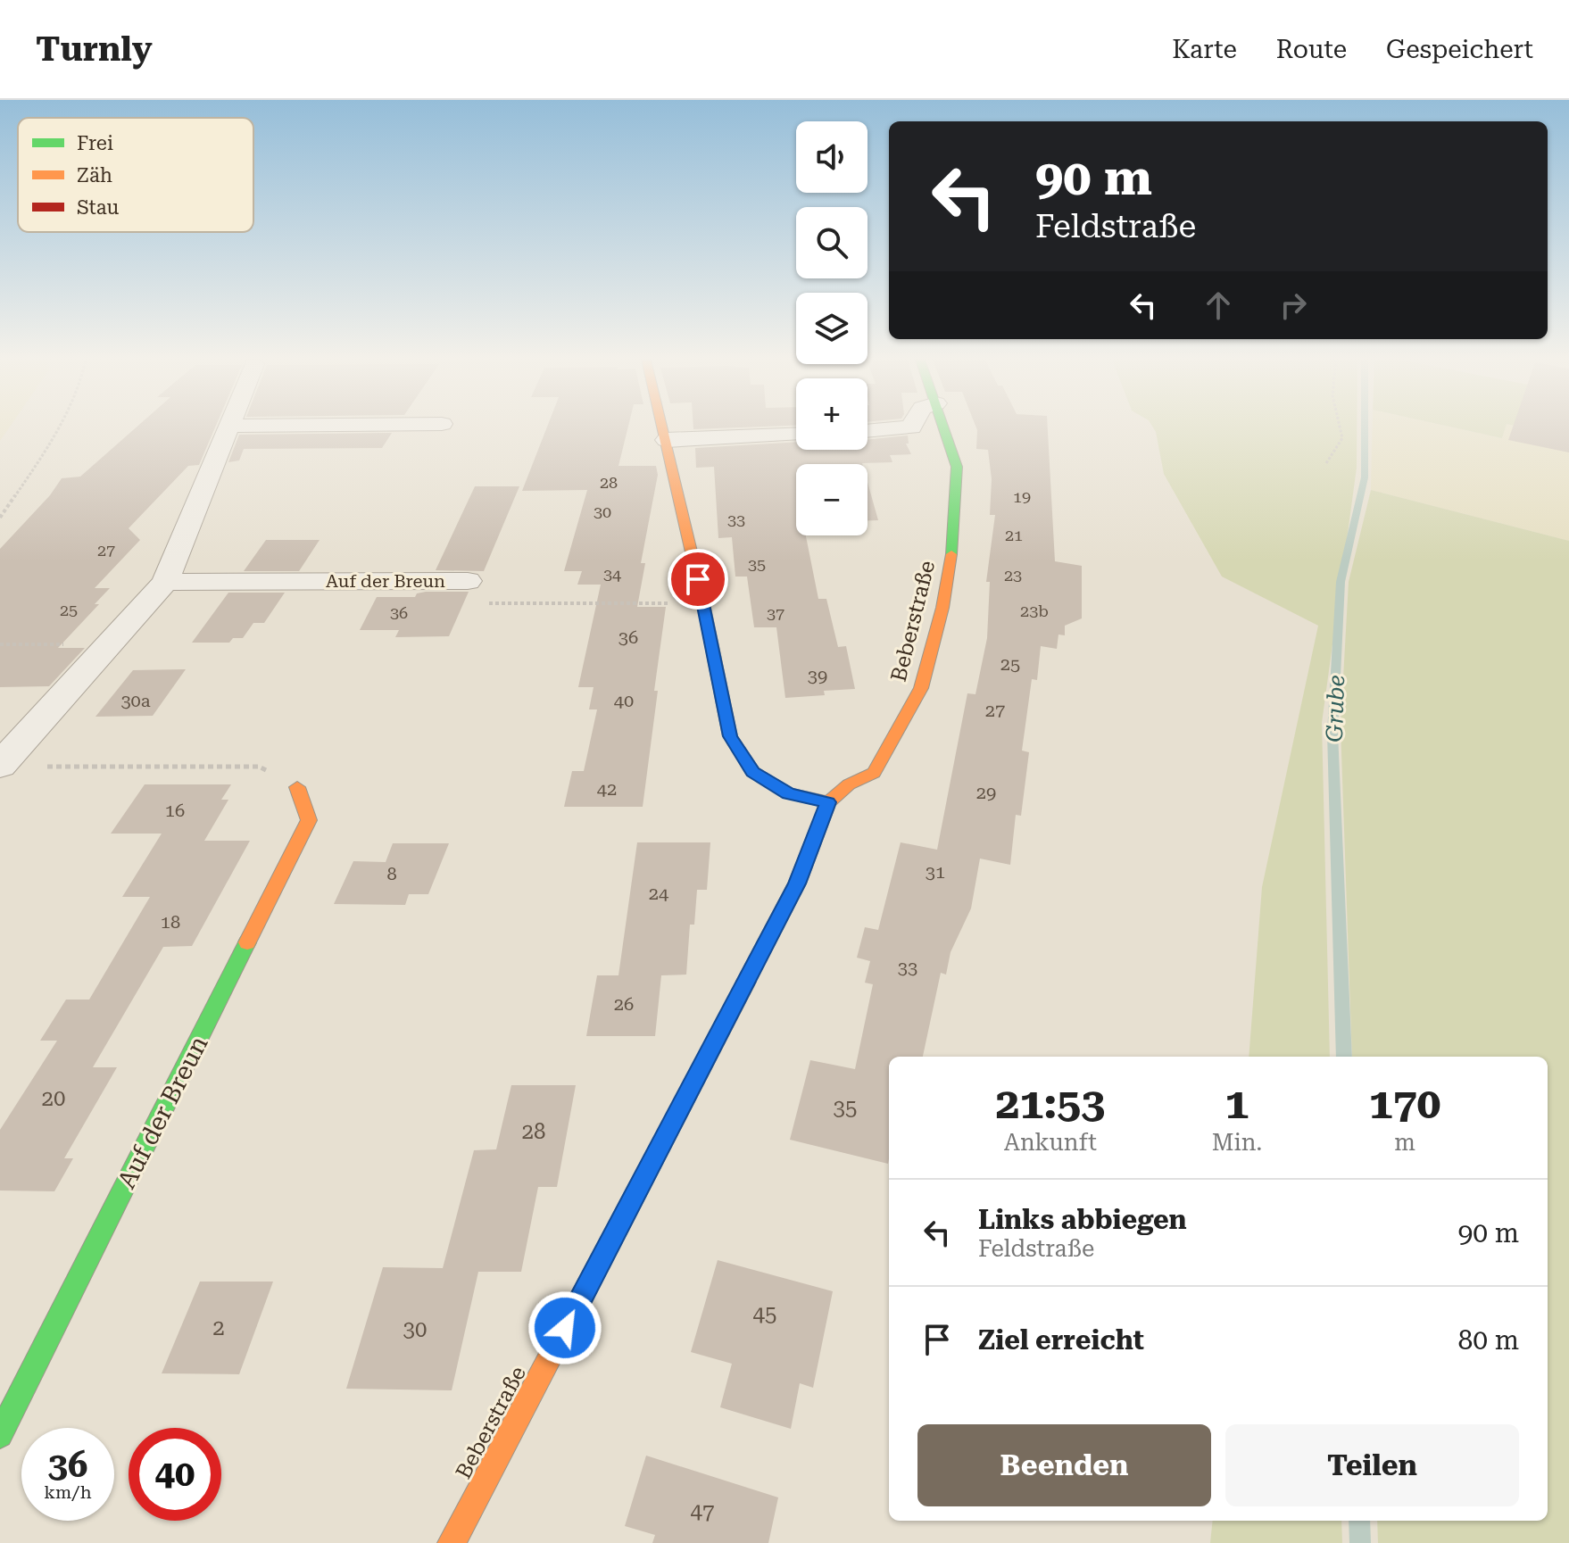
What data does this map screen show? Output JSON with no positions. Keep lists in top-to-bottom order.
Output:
{
  "streets": {
    "street": ["Auf der Breun", "Beberstraße"]
  },
  "water": ["Grube"],
  "house_numbers": [
    "28",
    "19",
    "30",
    "33",
    "21",
    "27",
    "35",
    "34",
    "23",
    "25",
    "23b",
    "36",
    "37",
    "36",
    "25",
    "39",
    "30a",
    "40",
    "27",
    "42",
    "29",
    "16",
    "31",
    "8",
    "24",
    "18",
    "33",
    "26",
    "20",
    "35",
    "28",
    "45",
    "2",
    "30",
    "47"
  ],
  "legend": ["Frei", "Zäh", "Stau"],
  "page": {
    "header": "Turnly",
    "nav": ["Karte", "Route", "Gespeichert"],
    "map_buttons": ["+", "−"],
    "turn": ["90 m", "Feldstraße"],
    "eta": [
      "21:53",
      "Ankunft",
      "1",
      "Min.",
      "170",
      "m"
    ],
    "list": [
      {
        "name": "Links abbiegen",
        "note": "Feldstraße",
        "value": "90 m"
      },
      {
        "name": "Ziel erreicht",
        "value": "80 m"
      }
    ],
    "buttons": ["Beenden", "Teilen"],
    "speed": "36 km/h",
    "limit": "40"
  }
}
